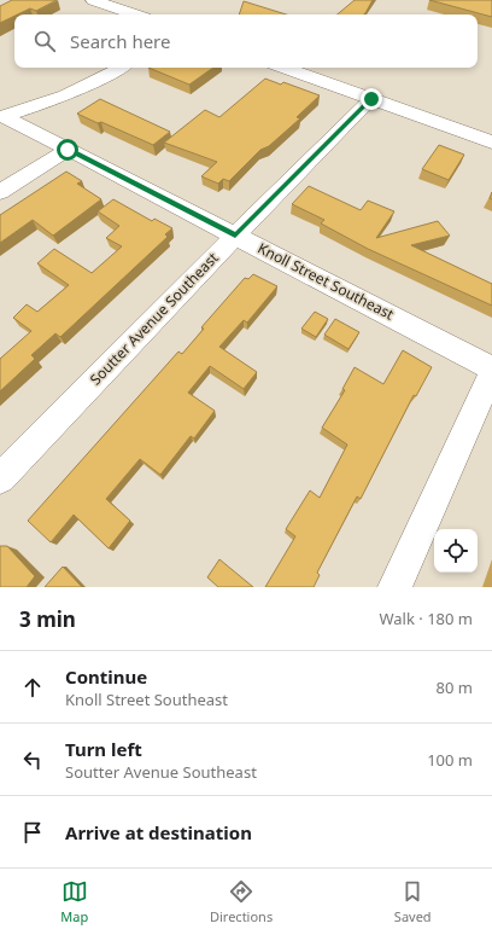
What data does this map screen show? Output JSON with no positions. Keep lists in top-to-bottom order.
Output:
{
  "streets": {
    "street": ["Knoll Street Southeast", "Soutter Avenue Southeast"]
  },
  "crossings": [
    ["Knoll Street Southeast", "Soutter Avenue Southeast"]
  ],
  "page": {
    "search": "Search here",
    "heading": ["3 min", "Walk · 180 m"],
    "list": [
      ["Continue", "Knoll Street Southeast", "80 m"],
      ["Turn left", "Soutter Avenue Southeast", "100 m"],
      "Arrive at destination"
    ],
    "nav": ["Map", "Directions", "Saved"]
  }
}
